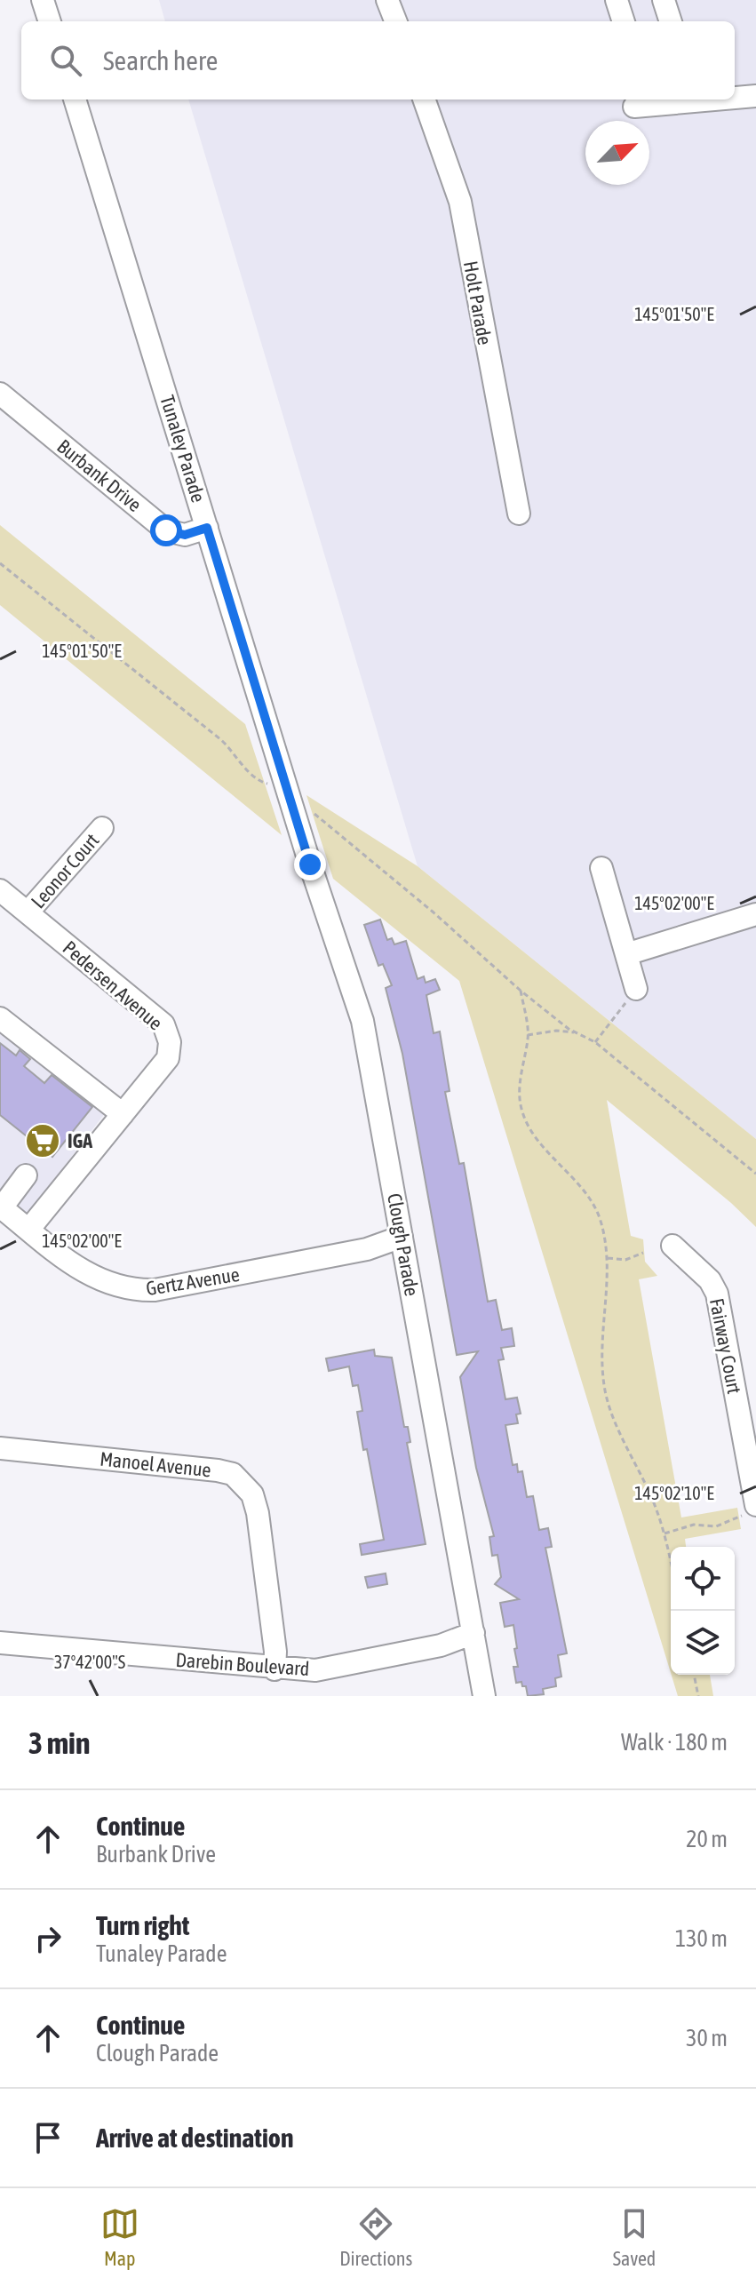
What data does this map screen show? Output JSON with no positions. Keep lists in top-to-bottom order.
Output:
{
  "streets": {
    "street": [
      "Holt Parade",
      "Tunaley Parade",
      "Burbank Drive",
      "Leonor Court",
      "Pedersen Avenue",
      "Clough Parade",
      "Gertz Avenue",
      "Fairway Court",
      "Manoel Avenue",
      "Darebin Boulevard"
    ]
  },
  "crossings": [
    ["Tunaley Parade", "Burbank Drive"],
    ["Tunaley Parade", "Clough Parade"],
    ["Leonor Court", "Pedersen Avenue"],
    ["Pedersen Avenue", "Gertz Avenue"],
    ["Clough Parade", "Gertz Avenue"],
    ["Clough Parade", "Darebin Boulevard"],
    ["Manoel Avenue", "Darebin Boulevard"]
  ],
  "places": {
    "supermarket": ["IGA"]
  },
  "north": "top right",
  "page": {
    "search": "Search here",
    "heading": ["3 min", "Walk · 180 m"],
    "list": [
      ["Continue", "Burbank Drive", "20 m"],
      ["Turn right", "Tunaley Parade", "130 m"],
      ["Continue", "Clough Parade", "30 m"],
      "Arrive at destination"
    ],
    "nav": ["Map", "Directions", "Saved"]
  },
  "coordinates": [
    "145°01'50\"E",
    "145°02'00\"E",
    "145°02'10\"E",
    "37°42'00\"S"
  ]
}
